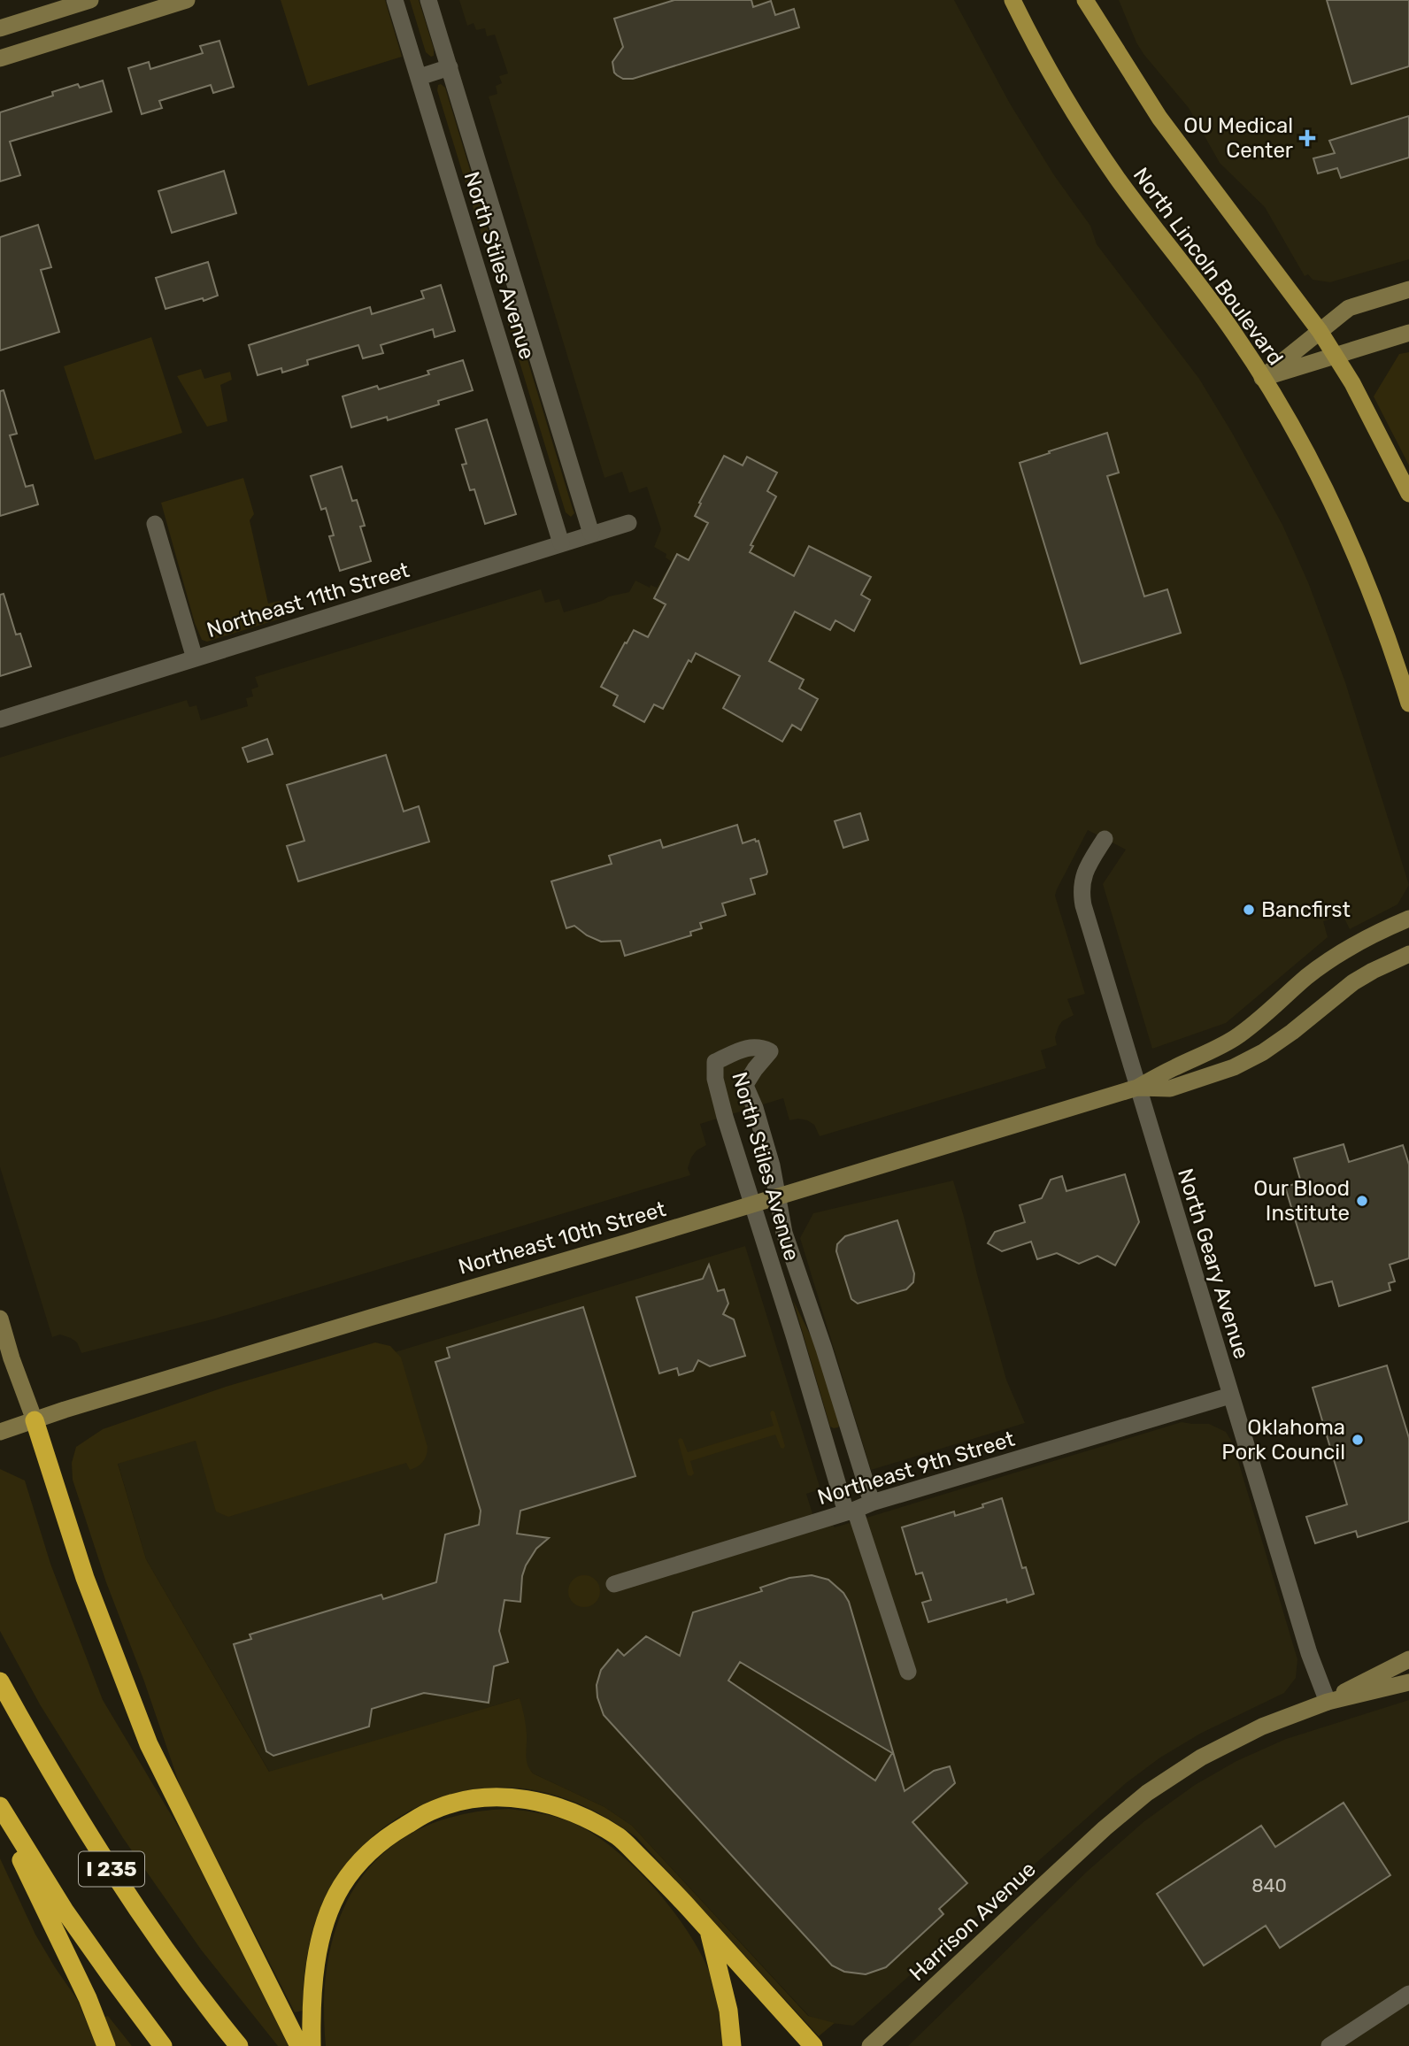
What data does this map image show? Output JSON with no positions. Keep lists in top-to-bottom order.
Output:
{
  "streets": {
    "highway": ["I 235"],
    "main road": ["North Lincoln Boulevard", "Northeast 10th Street", "Harrison Avenue"],
    "street": [
      "North Stiles Avenue",
      "Northeast 11th Street",
      "North Geary Avenue",
      "Northeast 9th Street"
    ]
  },
  "crossings": [
    ["North Stiles Avenue", "Northeast 11th Street"],
    ["North Stiles Avenue", "Northeast 10th Street"],
    ["North Stiles Avenue", "Northeast 9th Street"],
    ["Northeast 10th Street", "North Geary Avenue"],
    ["North Geary Avenue", "Northeast 9th Street"],
    ["North Geary Avenue", "Harrison Avenue"]
  ],
  "places": {
    "health": ["OU Medical Center"],
    "other": ["Bancfirst", "Our Blood Institute", "Oklahoma Pork Council"]
  },
  "house_numbers": ["840"]
}
